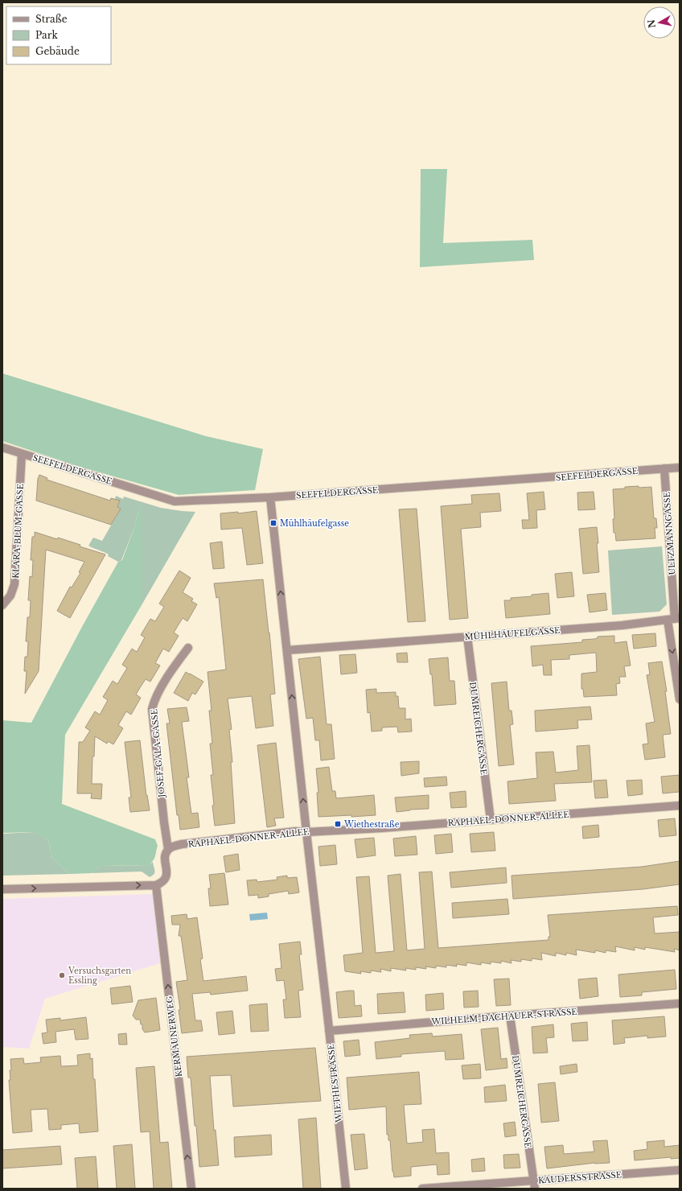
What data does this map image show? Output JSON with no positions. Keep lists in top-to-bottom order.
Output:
{
  "streets": {
    "street": [
      "SEEFELDERGASSE",
      "KLARA-BLUM-GASSE",
      "ULTZMANNGASSE",
      "MÜHLHÄUFELGASSE",
      "DUMREICHERGASSE",
      "JOSEF-GALA-GASSE",
      "RAPHAEL-DONNER-ALLEE",
      "WILHELM-DACHAUER-STRASSE",
      "KERMAUNERWEG",
      "WIETHESTRASSE",
      "KAUDERSSTRASSE"
    ]
  },
  "crossings": [
    ["SEEFELDERGASSE", "KLARA-BLUM-GASSE"],
    ["SEEFELDERGASSE", "ULTZMANNGASSE"],
    ["SEEFELDERGASSE", "WIETHESTRASSE"],
    ["ULTZMANNGASSE", "MÜHLHÄUFELGASSE"],
    ["MÜHLHÄUFELGASSE", "DUMREICHERGASSE"],
    ["MÜHLHÄUFELGASSE", "WIETHESTRASSE"],
    ["DUMREICHERGASSE", "RAPHAEL-DONNER-ALLEE"],
    ["DUMREICHERGASSE", "WILHELM-DACHAUER-STRASSE"],
    ["DUMREICHERGASSE", "KAUDERSSTRASSE"],
    ["JOSEF-GALA-GASSE", "RAPHAEL-DONNER-ALLEE"],
    ["RAPHAEL-DONNER-ALLEE", "WIETHESTRASSE"],
    ["WILHELM-DACHAUER-STRASSE", "WIETHESTRASSE"]
  ],
  "one_way": ["KERMAUNERWEG", "WIETHESTRASSE"],
  "places": {
    "transit": ["Mühlhäufelgasse", "Wiethestraße"],
    "other": ["Versuchsgarten Essling"]
  },
  "legend": ["Straße", "Park", "Gebäude"],
  "north": "left"
}
